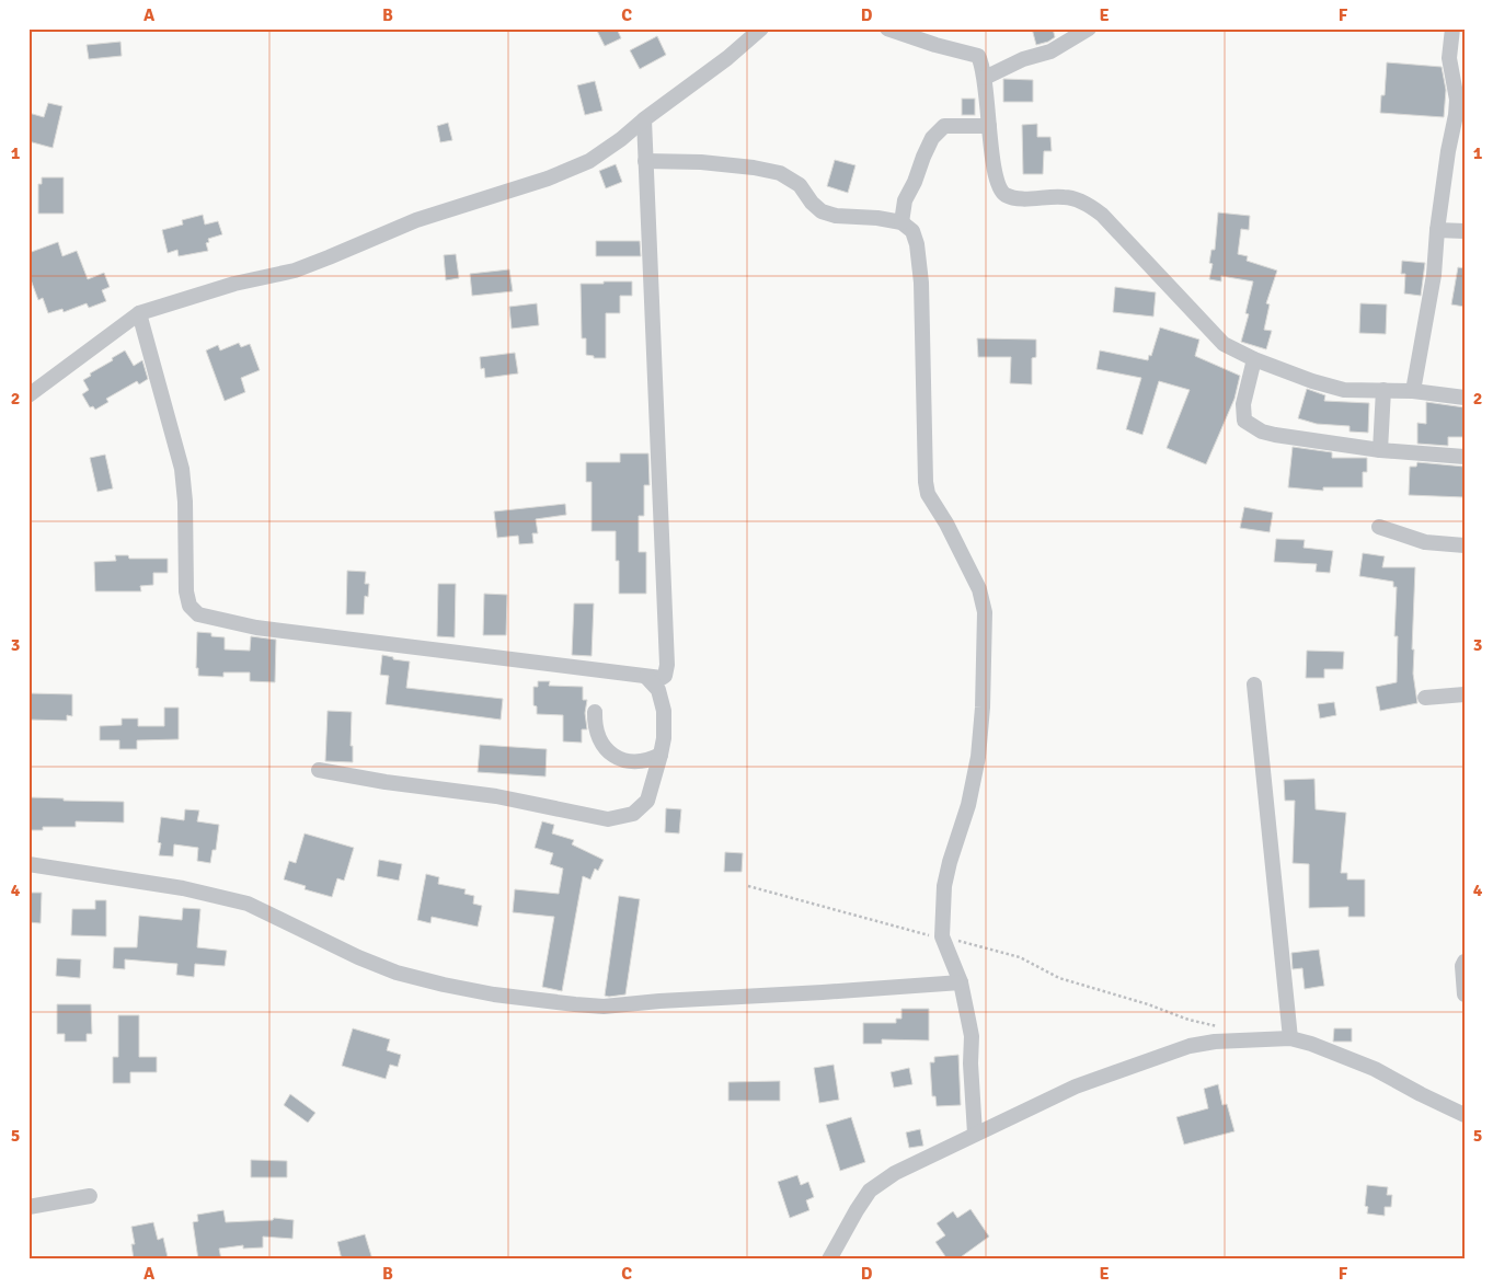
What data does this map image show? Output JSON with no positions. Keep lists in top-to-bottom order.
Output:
{
  "grid": {
    "columns": [
      "A",
      "B",
      "C",
      "D",
      "E",
      "F"
    ],
    "rows": [
      "1",
      "2",
      "3",
      "4",
      "5"
    ]
  }
}
